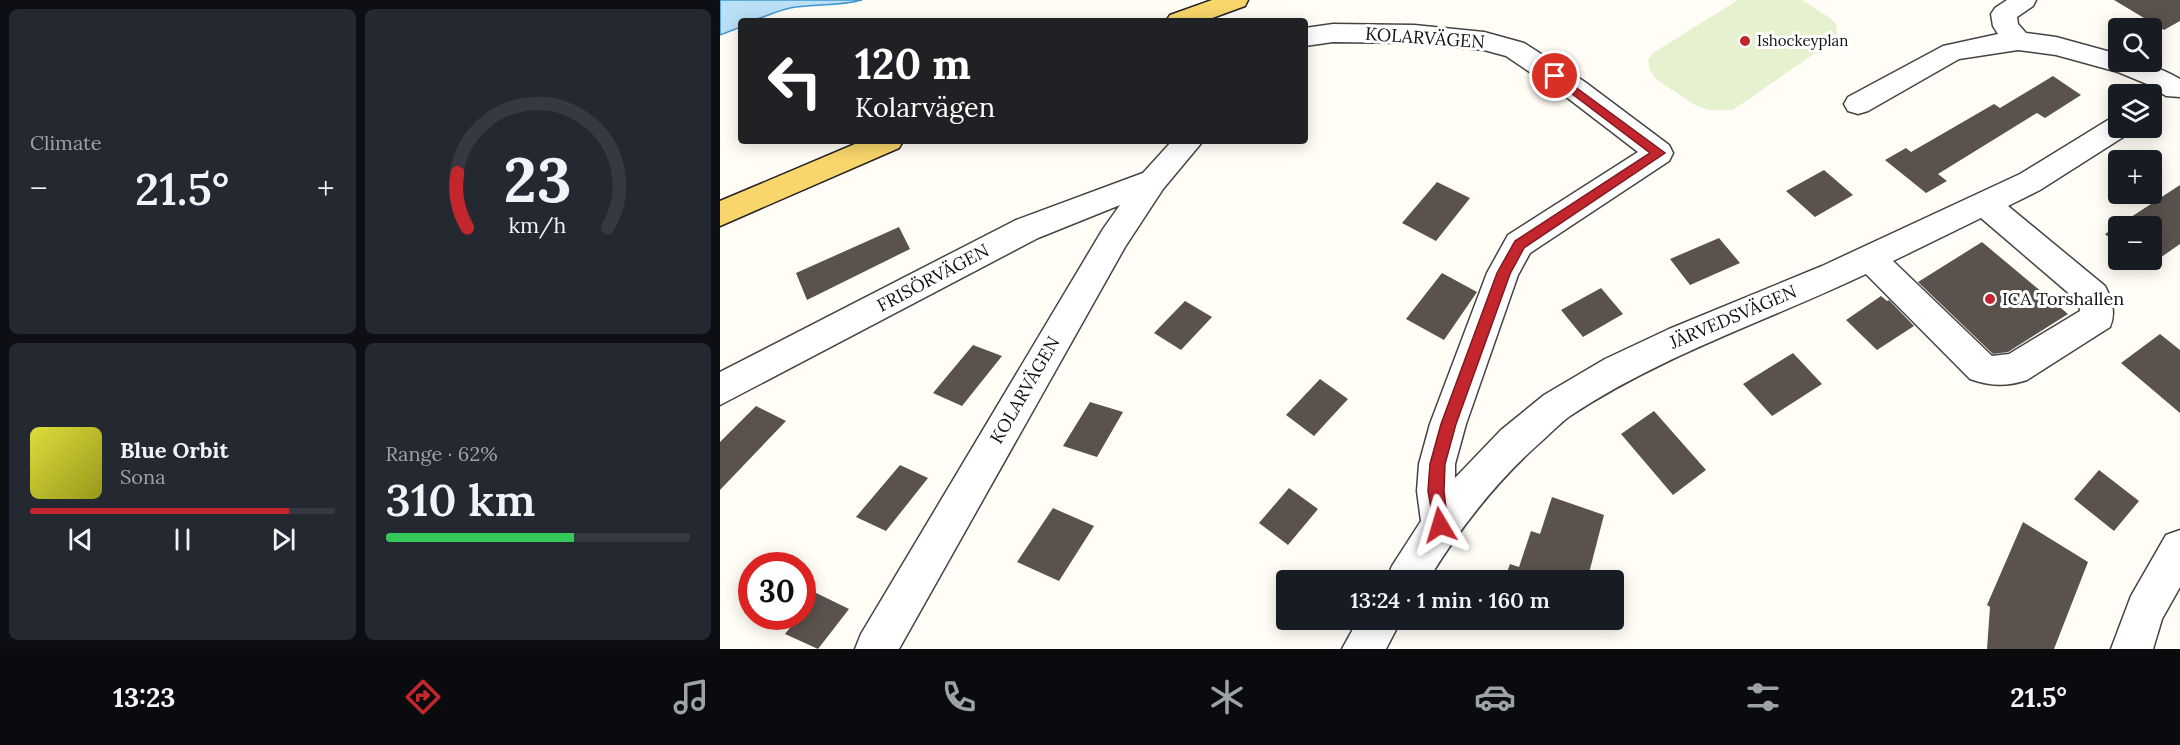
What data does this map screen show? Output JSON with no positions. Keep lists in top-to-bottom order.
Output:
{
  "streets": {
    "street": ["KOLARVÄGEN", "FRISÖRVÄGEN", "JÄRVEDSVÄGEN"]
  },
  "crossings": [
    ["KOLARVÄGEN", "FRISÖRVÄGEN"],
    ["KOLARVÄGEN", "JÄRVEDSVÄGEN"]
  ],
  "places": ["Ishockeyplan", "ICA Torshallen"],
  "page": {
    "tile": [
      "Climate",
      ["Range · 62%", "310 km"]
    ],
    "map_buttons": ["+", "−"],
    "turn": ["120 m", "Kolarvägen"],
    "heat": ["−", "21.5°", "+"],
    "song": ["Blue Orbit", "Sona"],
    "limit": "30",
    "trip": "13:24 · 1 min · 160 m",
    "tabs": ["13:23", "21.5°"],
    "gauge": ["23", "km/h"]
  }
}
